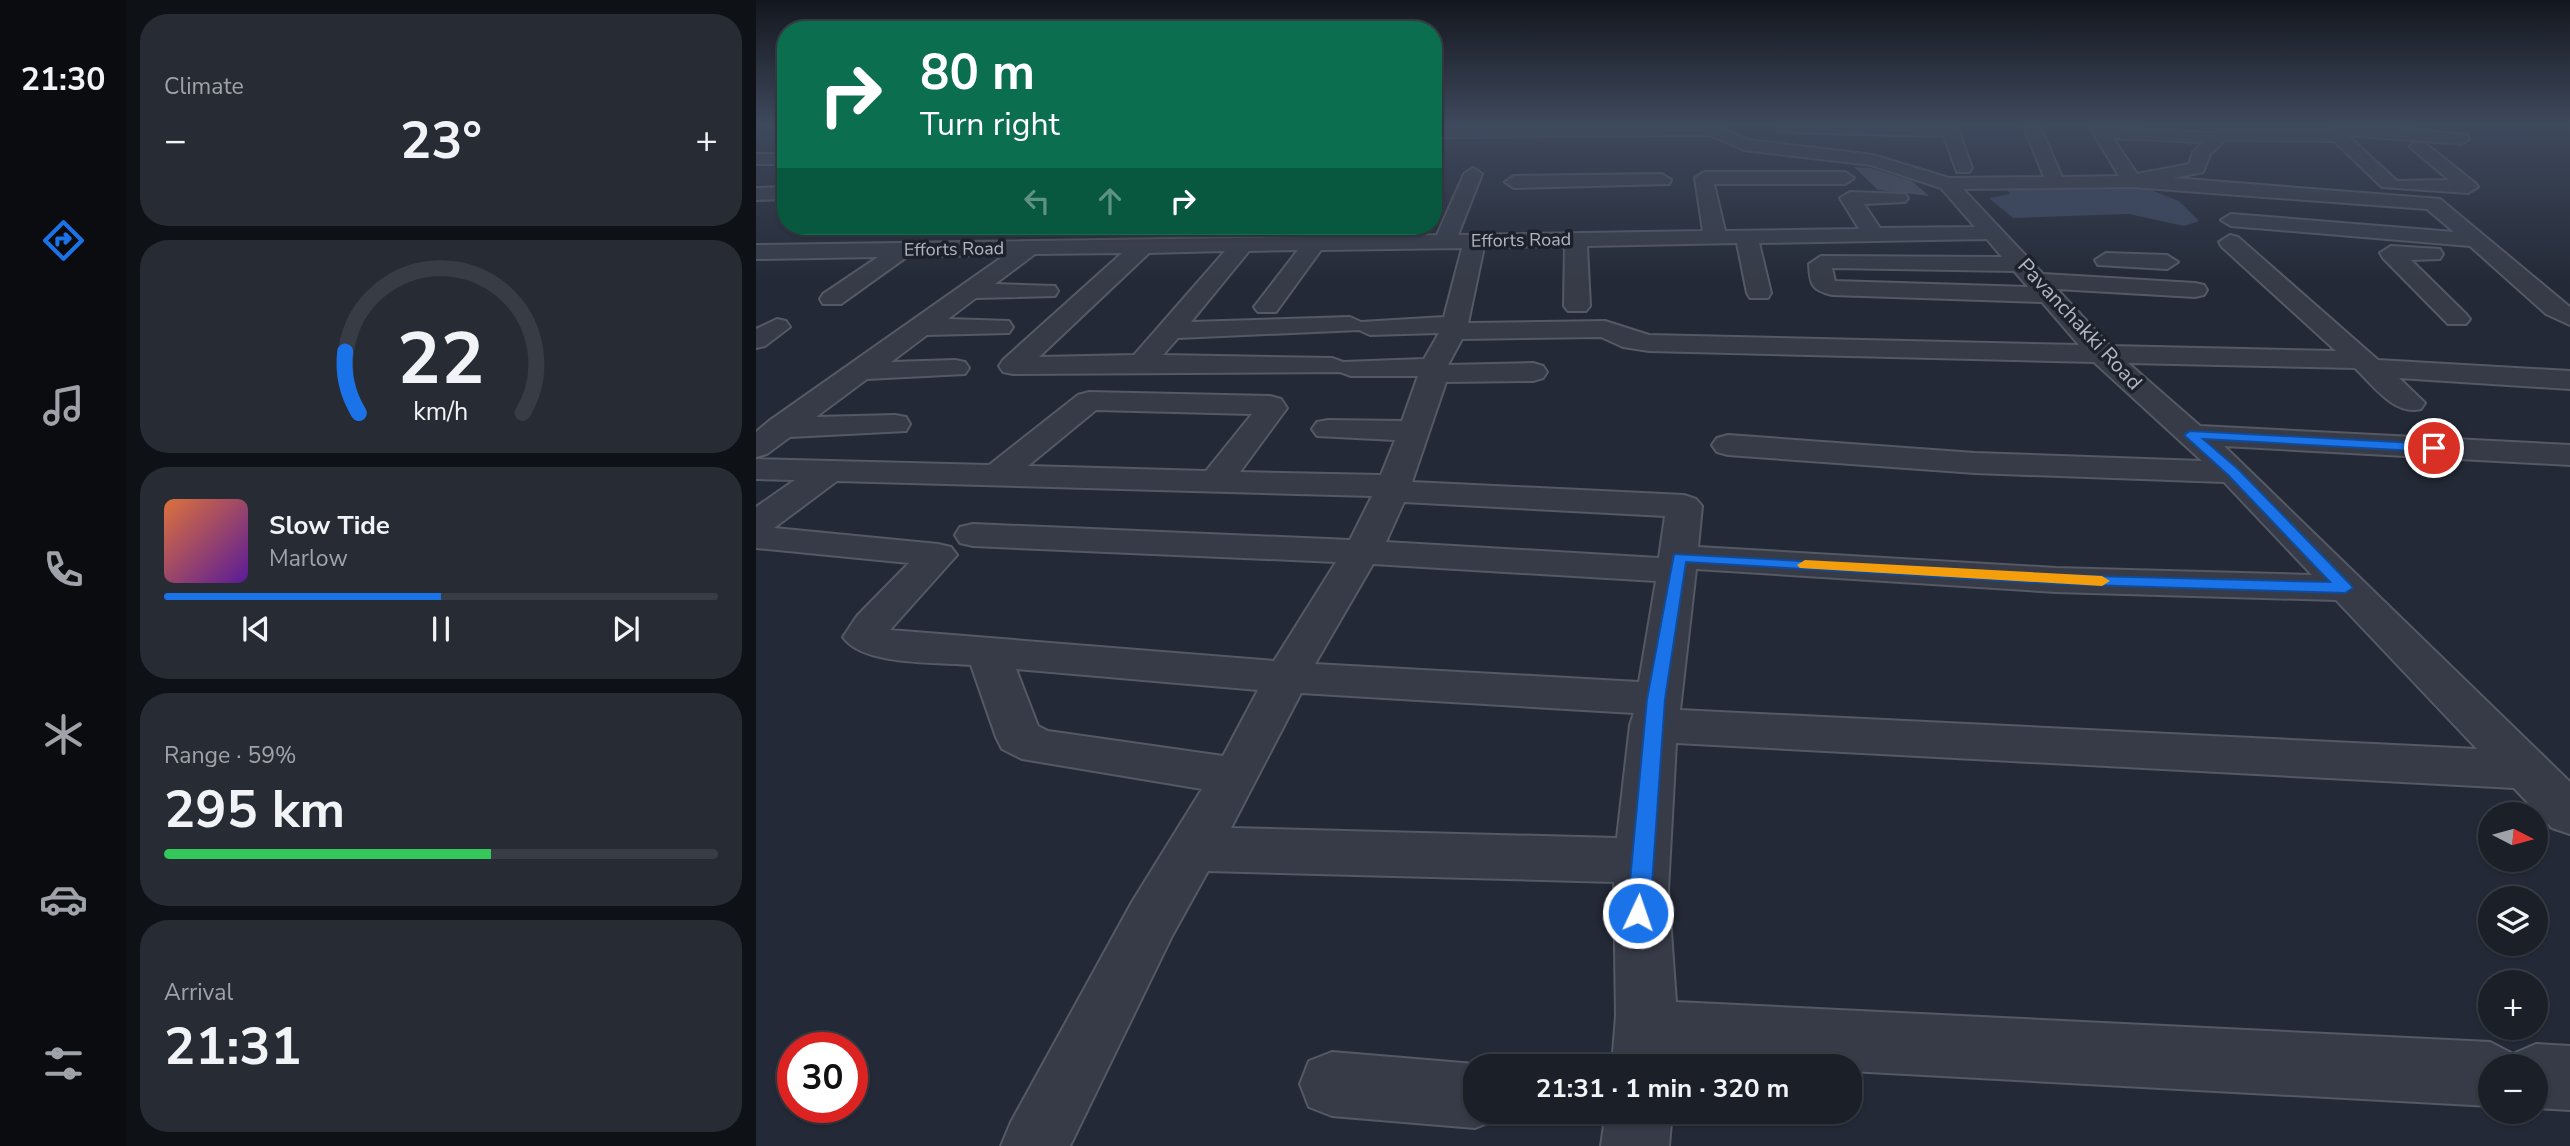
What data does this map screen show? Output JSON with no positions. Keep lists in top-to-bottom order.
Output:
{
  "streets": {
    "street": ["Efforts Road", "Pavanchakki Road"]
  },
  "crossings": [
    ["Efforts Road", "Pavanchakki Road"]
  ],
  "north": "right",
  "page": {
    "tabs": "21:30",
    "tile": [
      "Climate",
      ["Range · 59%", "295 km"],
      ["Arrival", "21:31"]
    ],
    "turn": ["80 m", "Turn right"],
    "heat": ["−", "23°", "+"],
    "song": ["Slow Tide", "Marlow"],
    "map_buttons": ["+", "−"],
    "limit": "30",
    "trip": "21:31 · 1 min · 320 m",
    "gauge": ["22", "km/h"]
  }
}
